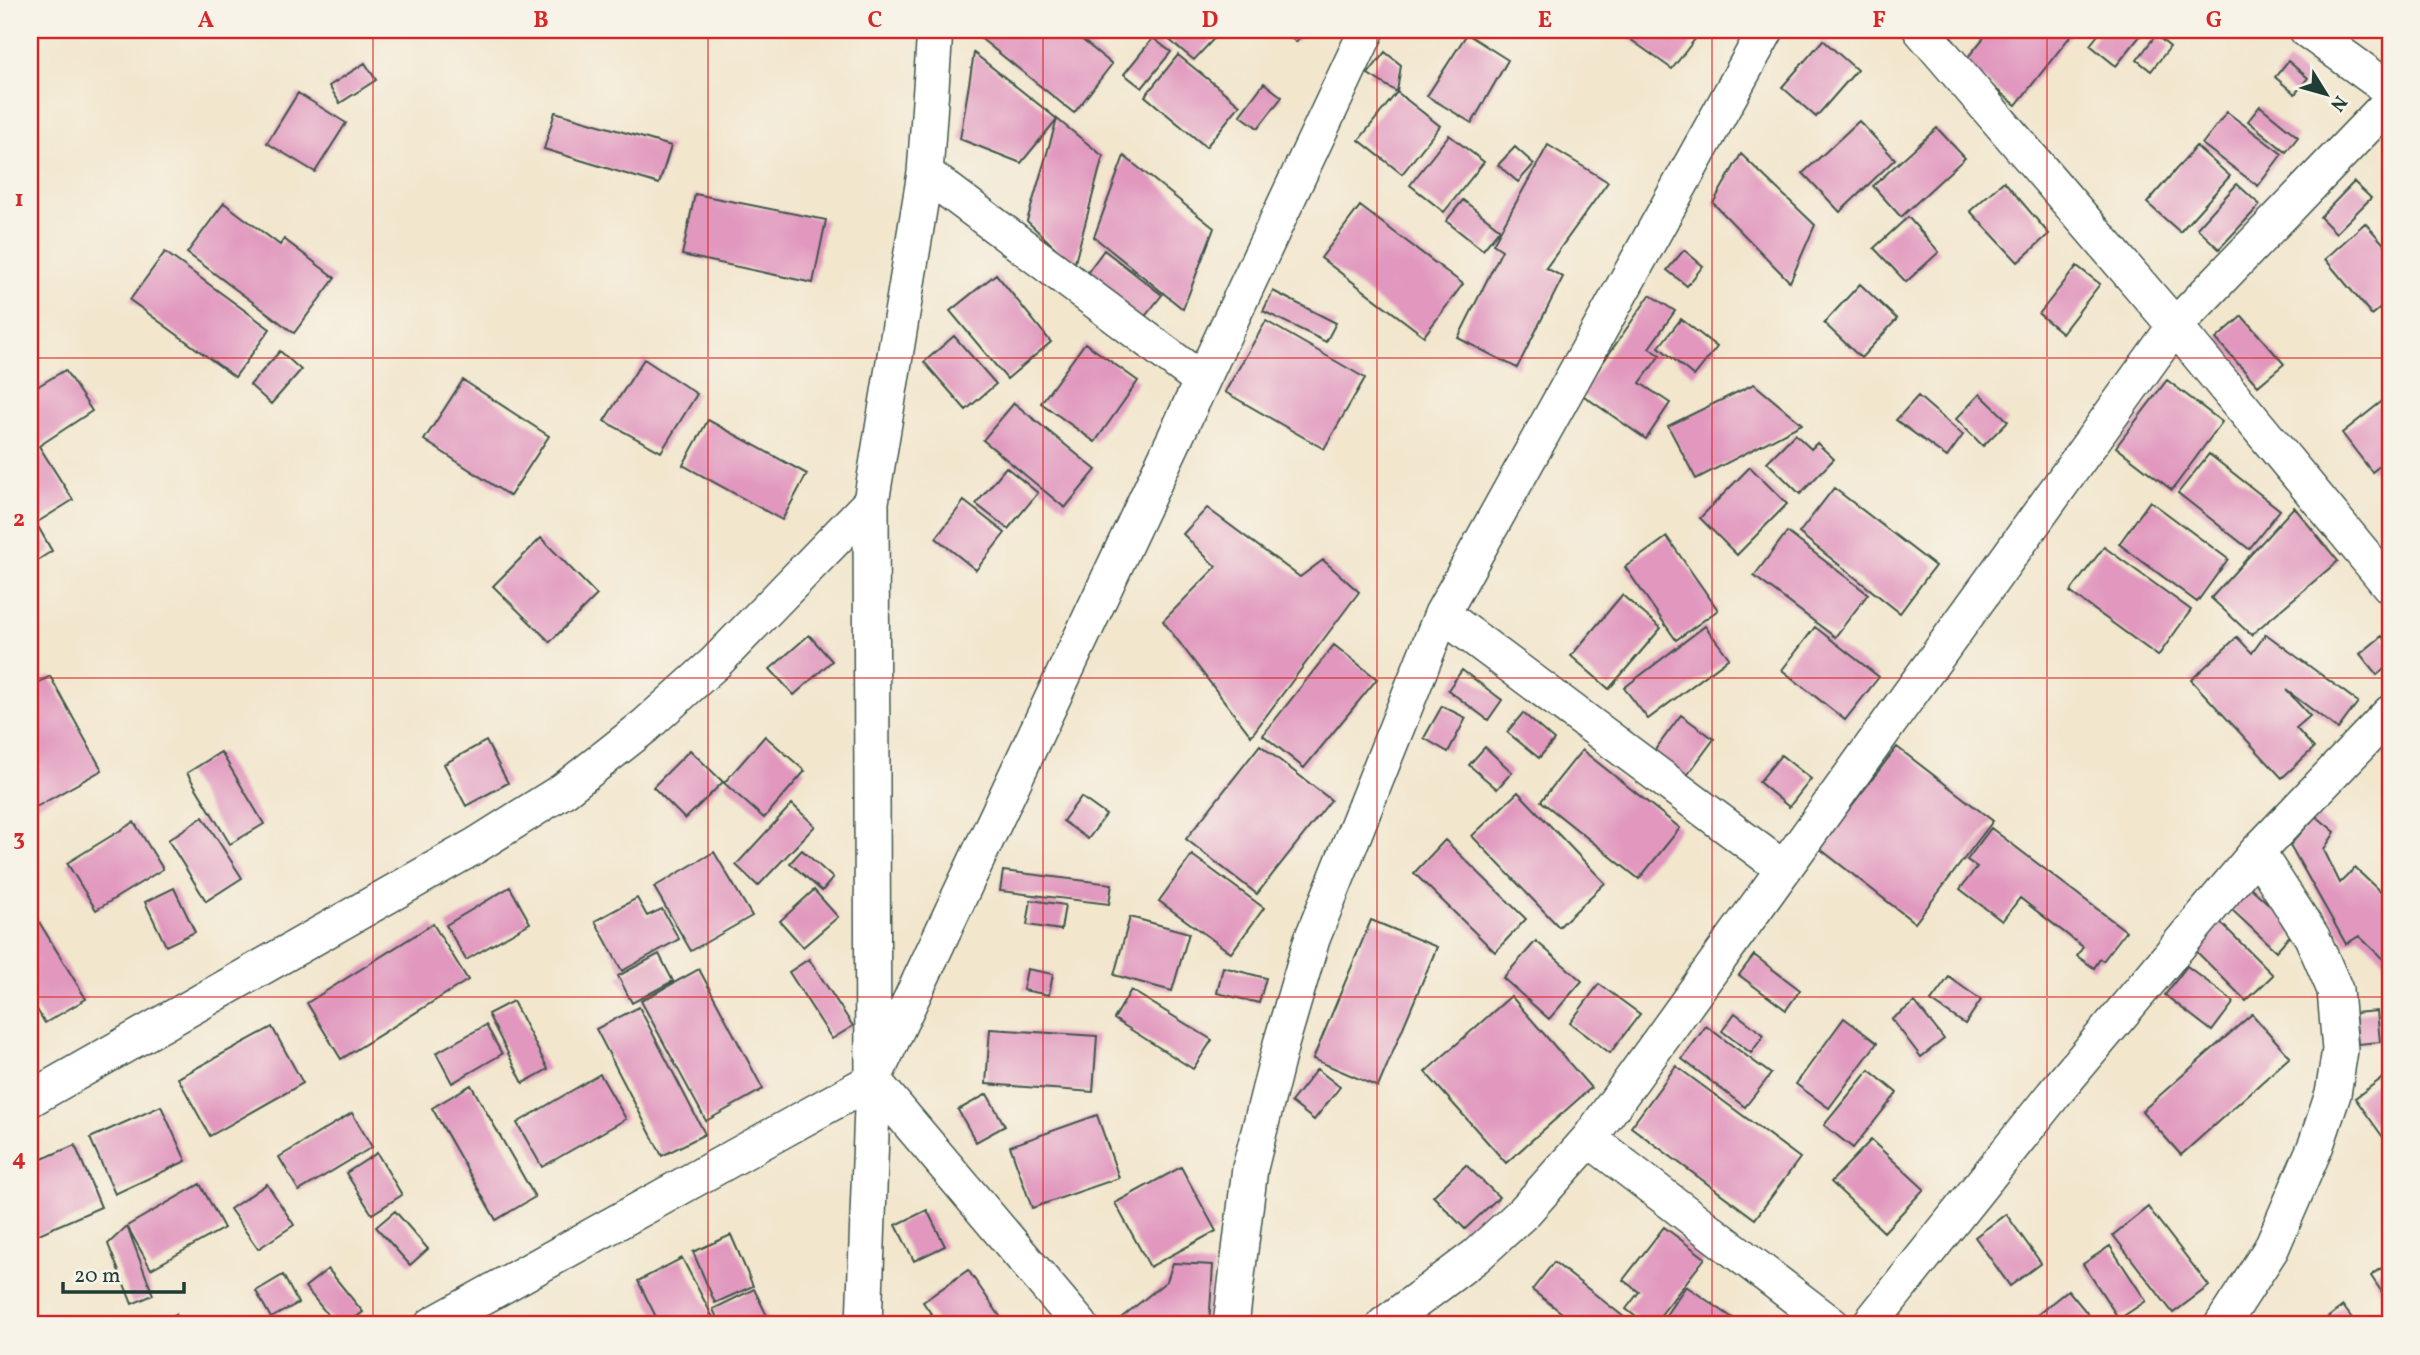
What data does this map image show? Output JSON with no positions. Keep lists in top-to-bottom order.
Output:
{
  "scale_bar": "20 m",
  "north": "bottom right",
  "grid": {
    "columns": [
      "A",
      "B",
      "C",
      "D",
      "E",
      "F",
      "G"
    ],
    "rows": [
      "1",
      "2",
      "3",
      "4"
    ]
  }
}
